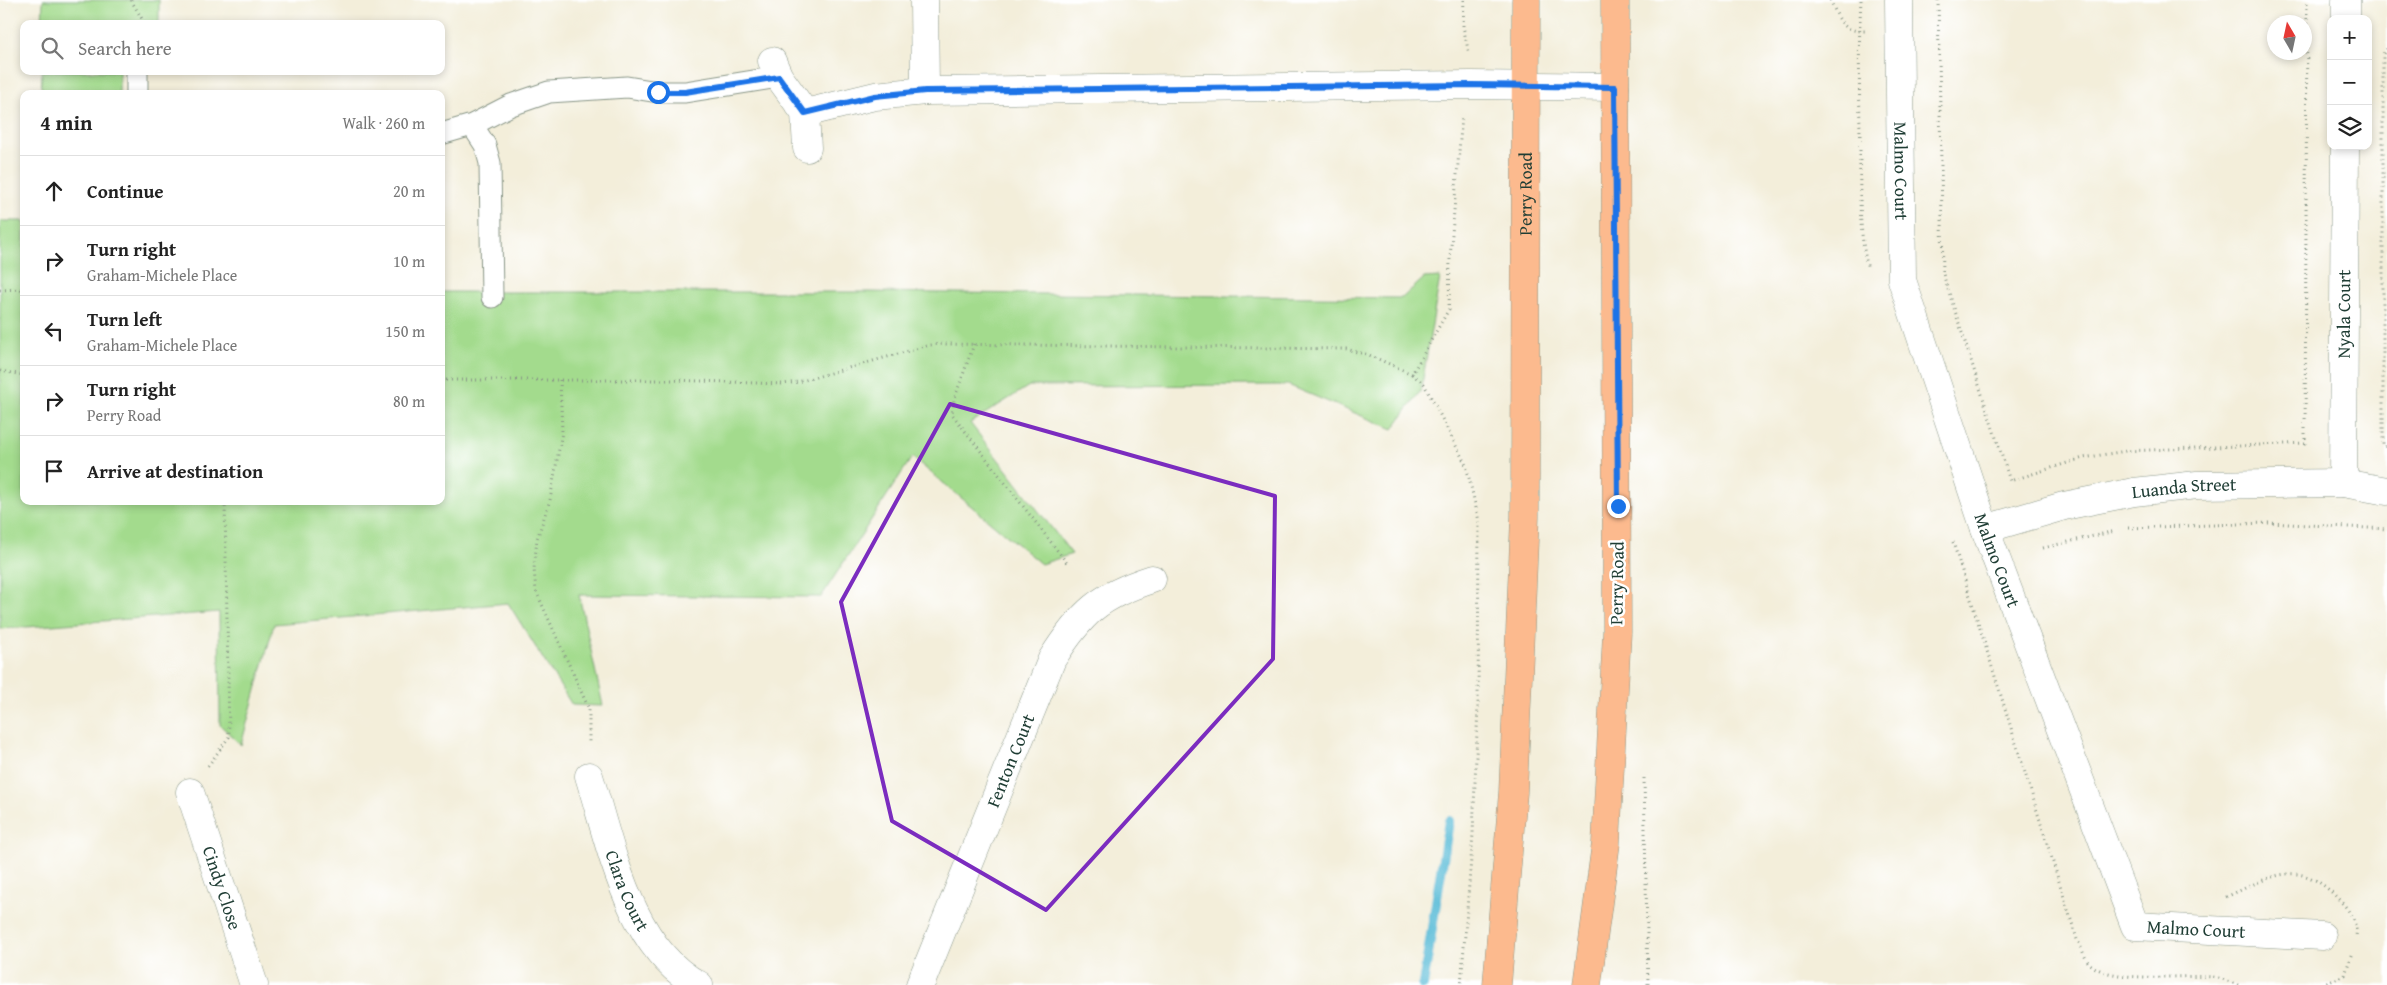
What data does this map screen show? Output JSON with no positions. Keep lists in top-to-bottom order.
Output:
{
  "streets": {
    "main road": ["Perry Road"],
    "street": [
      "Malmo Court",
      "Nyala Court",
      "Luanda Street",
      "Fenton Court",
      "Cindy Close",
      "Clara Court"
    ]
  },
  "crossings": [
    ["Malmo Court", "Luanda Street"],
    ["Nyala Court", "Luanda Street"]
  ],
  "north": "top",
  "page": {
    "map_buttons": ["+", "−"],
    "search": "Search here",
    "heading": ["4 min", "Walk · 260 m"],
    "list": [
      ["Continue", "20 m"],
      ["Turn right", "Graham-Michele Place", "10 m"],
      ["Turn left", "Graham-Michele Place", "150 m"],
      ["Turn right", "Perry Road", "80 m"],
      "Arrive at destination"
    ]
  }
}
